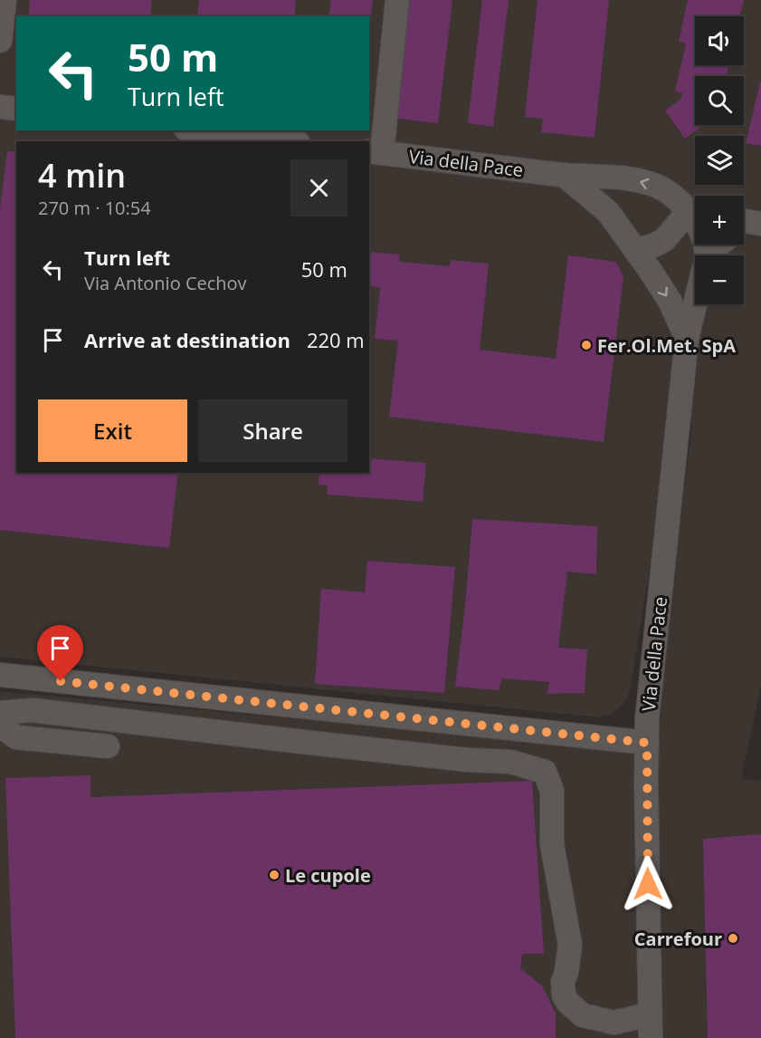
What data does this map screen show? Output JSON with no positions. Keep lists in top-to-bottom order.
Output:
{
  "streets": {
    "street": ["Via della Pace"]
  },
  "places": ["Fer.Ol.Met. SpA", "Le cupole", "Carrefour"],
  "page": {
    "map_buttons": ["+", "−"],
    "turn": ["50 m", "Turn left"],
    "heading": ["4 min", "270 m · 10:54"],
    "list": [
      {
        "name": "Turn left",
        "note": "Via Antonio Cechov",
        "value": "50 m"
      },
      {
        "name": "Arrive at destination",
        "value": "220 m"
      }
    ],
    "buttons": ["Exit", "Share"]
  }
}
